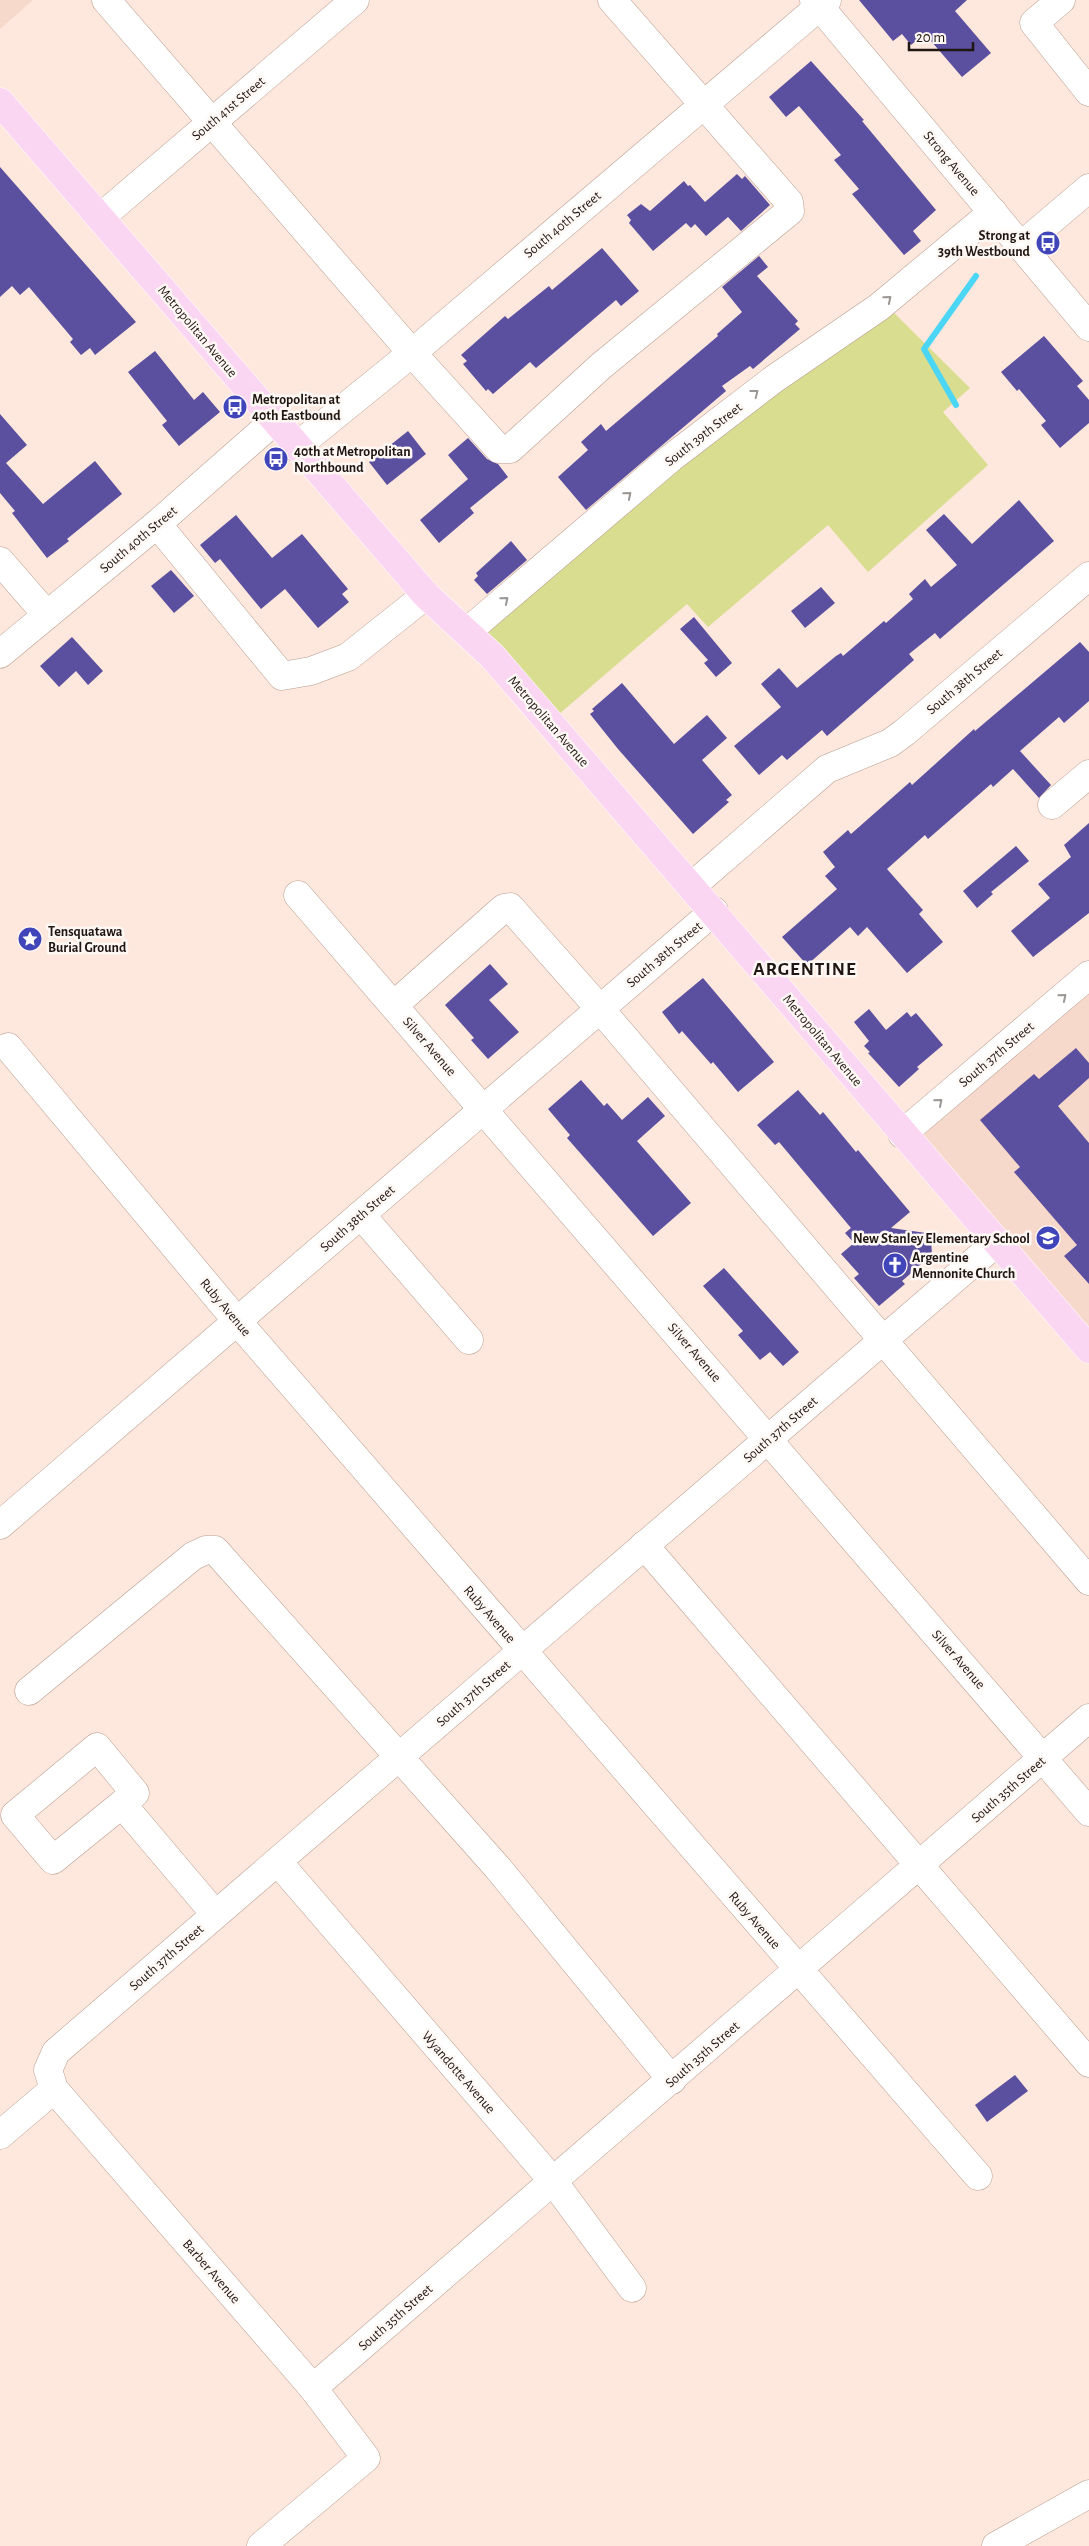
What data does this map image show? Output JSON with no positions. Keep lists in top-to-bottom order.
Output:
{
  "streets": {
    "main road": ["Metropolitan Avenue"],
    "street": [
      "South 41st Street",
      "Strong Avenue",
      "South 40th Street",
      "South 39th Street",
      "South 38th Street",
      "Silver Avenue",
      "South 37th Street",
      "Ruby Avenue",
      "South 35th Street",
      "Wyandotte Avenue",
      "Barber Avenue"
    ]
  },
  "crossings": [
    ["South 41st Street", "Metropolitan Avenue"],
    ["Strong Avenue", "South 40th Street"],
    ["Strong Avenue", "South 39th Street"],
    ["South 40th Street", "Metropolitan Avenue"],
    ["Metropolitan Avenue", "South 39th Street"],
    ["Metropolitan Avenue", "South 38th Street"],
    ["Metropolitan Avenue", "South 37th Street"],
    ["South 38th Street", "Silver Avenue"],
    ["South 38th Street", "Ruby Avenue"],
    ["Silver Avenue", "South 37th Street"],
    ["Silver Avenue", "South 35th Street"],
    ["South 37th Street", "Ruby Avenue"],
    ["South 37th Street", "Wyandotte Avenue"],
    ["South 37th Street", "Barber Avenue"],
    ["Ruby Avenue", "South 35th Street"],
    ["South 35th Street", "Wyandotte Avenue"],
    ["South 35th Street", "Barber Avenue"]
  ],
  "one_way": ["South 39th Street"],
  "districts": ["ARGENTINE"],
  "places": {
    "bus stop": ["Strong at 39th Westbound", "Metropolitan at 40th Eastbound", "40th at Metropolitan Northbound"],
    "place": ["Tensquatawa Burial Ground"],
    "school or university": ["New Stanley Elementary School"],
    "church": ["Argentine Mennonite Church"]
  },
  "scale_bar": "20 m"
}
